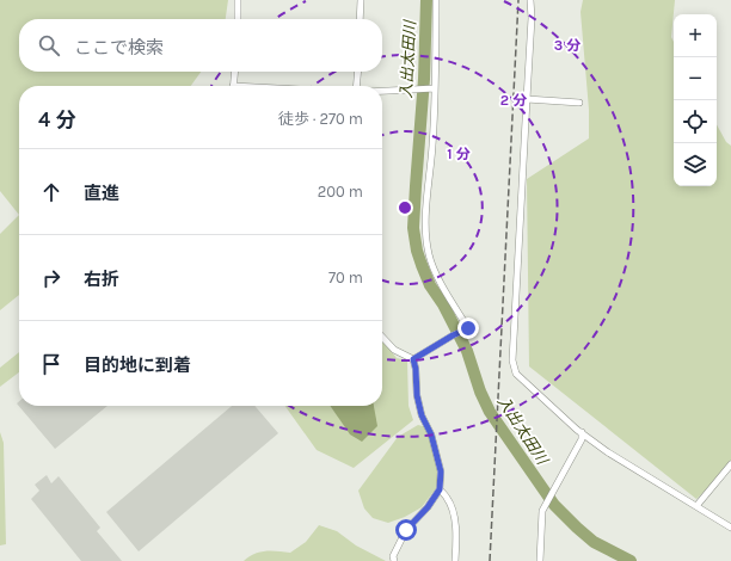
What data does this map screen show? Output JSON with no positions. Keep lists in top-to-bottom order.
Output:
{
  "water": ["入出太田川"],
  "page": {
    "map_buttons": ["+", "−"],
    "search": "ここで検索",
    "heading": ["4 分", "徒歩 · 270 m"],
    "list": [
      ["直進", "200 m"],
      ["右折", "70 m"],
      "目的地に到着"
    ]
  },
  "rings": ["3 分", "2 分", "1 分"]
}
